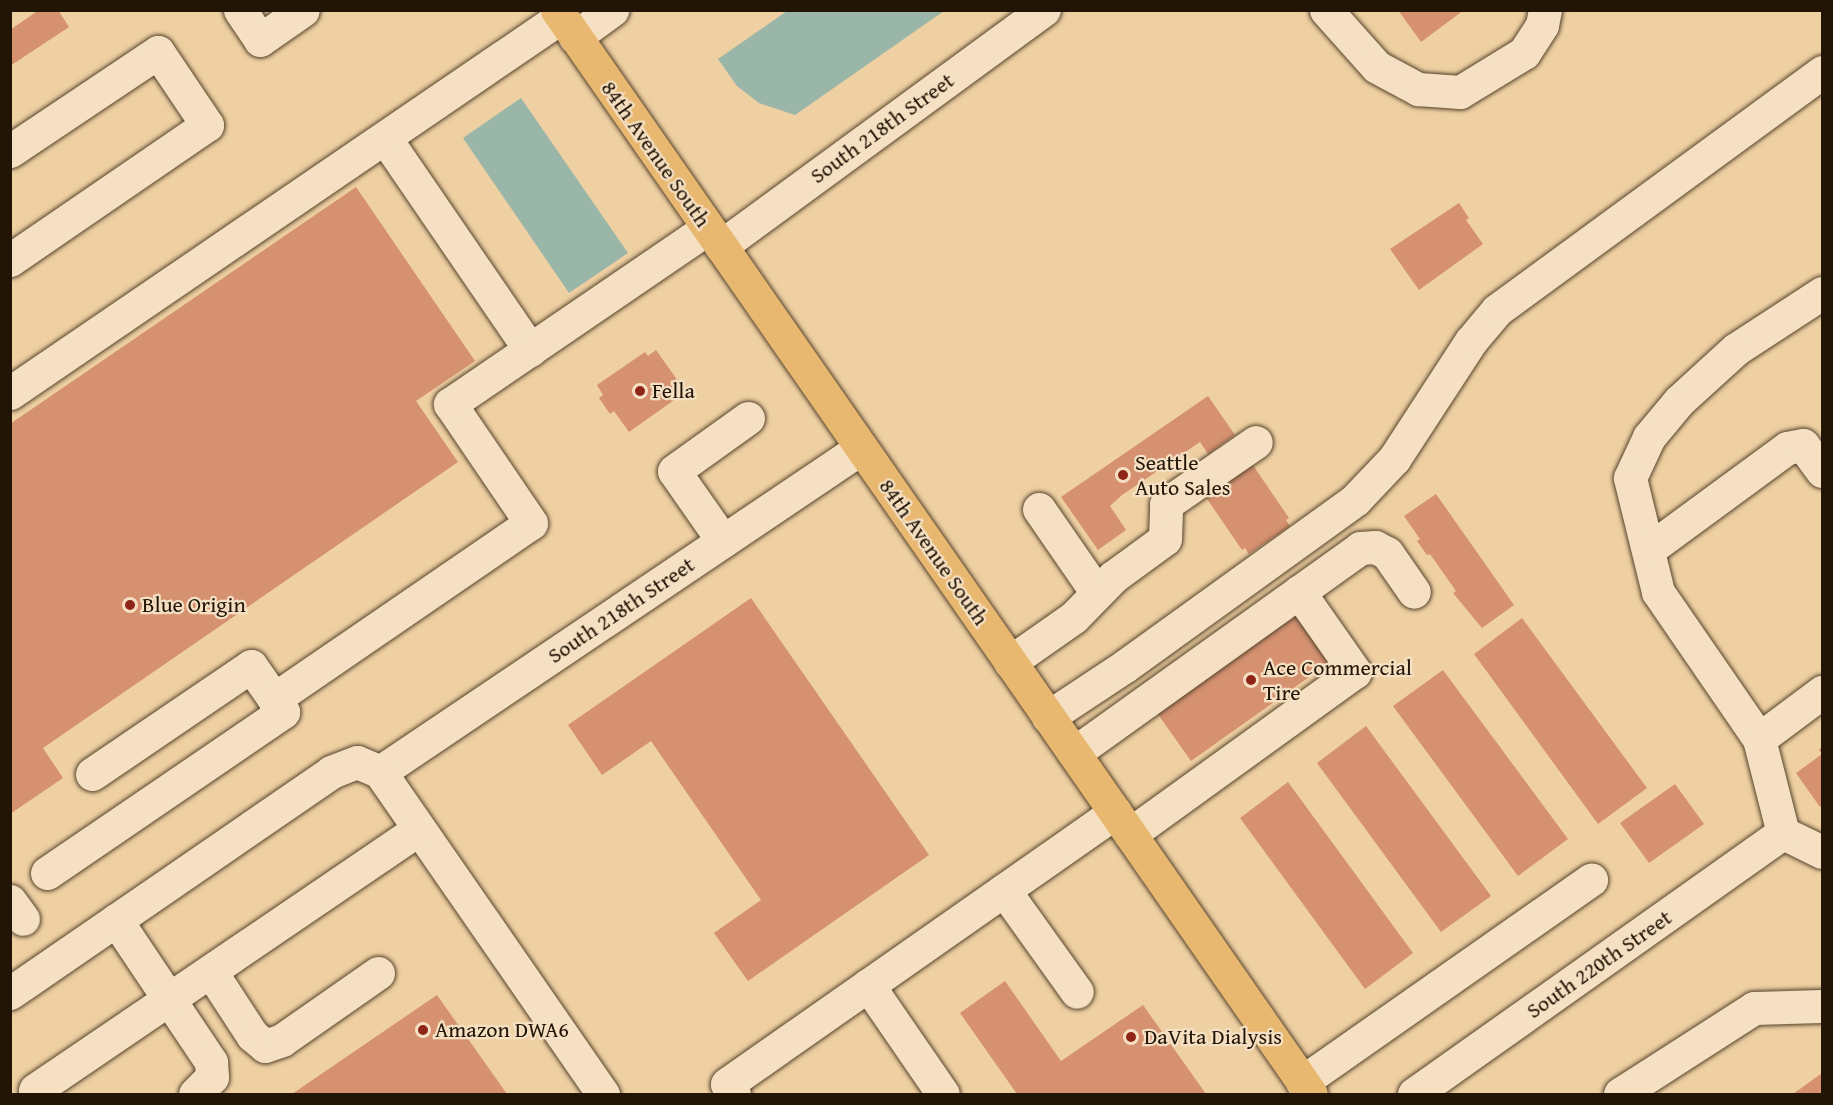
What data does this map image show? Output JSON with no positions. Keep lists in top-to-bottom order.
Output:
{
  "streets": {
    "main road": ["84th Avenue South"],
    "street": ["South 218th Street", "South 220th Street"]
  },
  "crossings": [
    ["South 218th Street", "84th Avenue South"]
  ],
  "places": [
    "Fella",
    "Seattle Auto Sales",
    "Blue Origin",
    "Ace Commercial Tire",
    "Amazon DWA6",
    "DaVita Dialysis"
  ]
}
